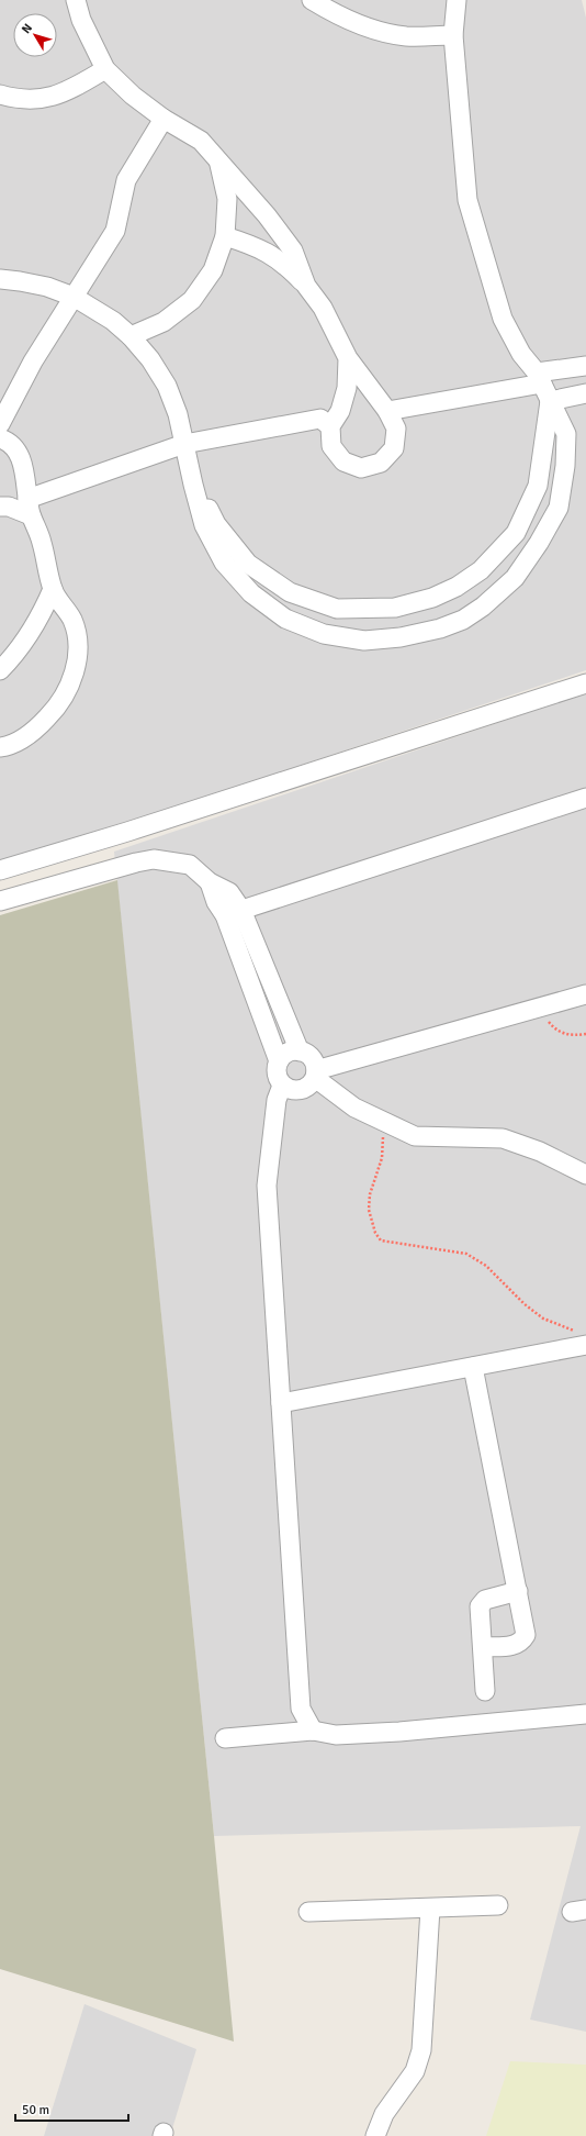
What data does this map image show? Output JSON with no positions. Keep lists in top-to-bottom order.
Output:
{
  "scale_bar": "50 m",
  "north": "top left"
}
